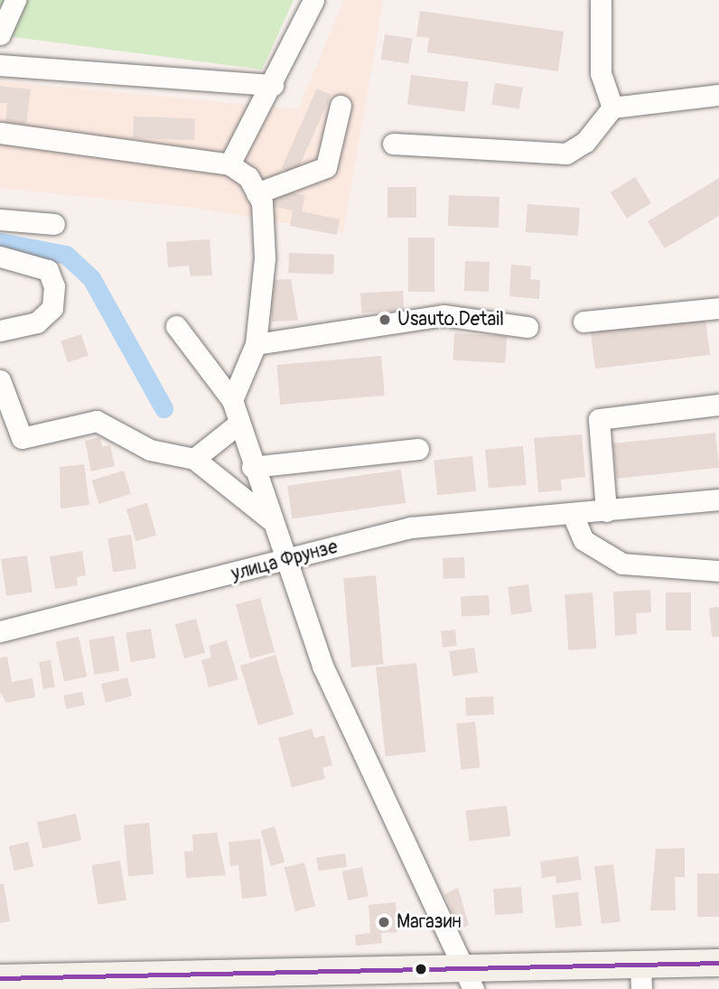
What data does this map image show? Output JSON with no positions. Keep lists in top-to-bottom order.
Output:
{
  "streets": {
    "street": ["улица Фрунзе"]
  },
  "places": ["Usauto.Detail", "Магазин"]
}
